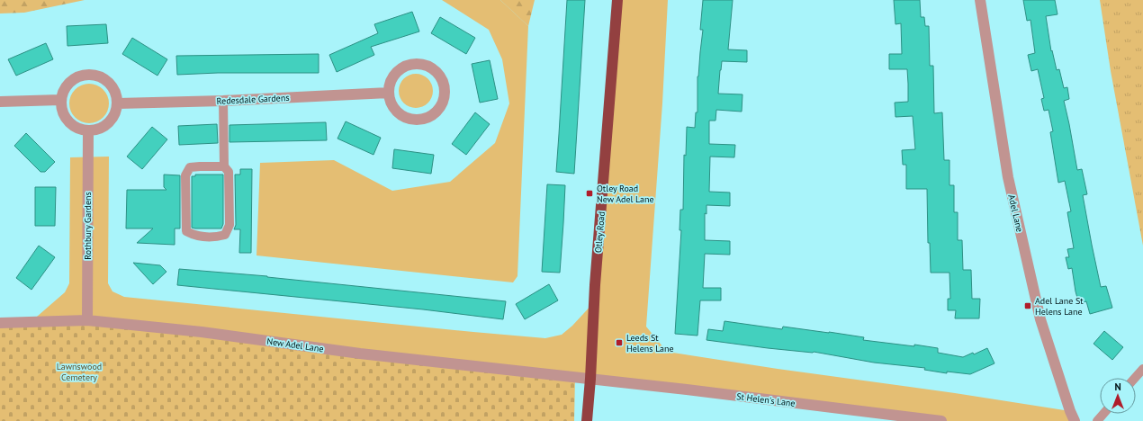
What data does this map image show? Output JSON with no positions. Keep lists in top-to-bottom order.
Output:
{
  "streets": {
    "highway": ["Otley Road"],
    "street": [
      "Redesdale Gardens",
      "Adel Lane",
      "Rothbury Gardens",
      "New Adel Lane",
      "St Helen's Lane"
    ]
  },
  "crossings": [
    ["Redesdale Gardens", "Rothbury Gardens"],
    ["Rothbury Gardens", "New Adel Lane"],
    ["Otley Road", "New Adel Lane"],
    ["Otley Road", "St Helen's Lane"],
    ["New Adel Lane", "St Helen's Lane"]
  ],
  "parks": ["Lawnswood Cemetery"],
  "places": {
    "transit": ["Otley Road New Adel Lane", "Adel Lane St Helens Lane", "Leeds St Helens Lane"]
  },
  "north": "top"
}
